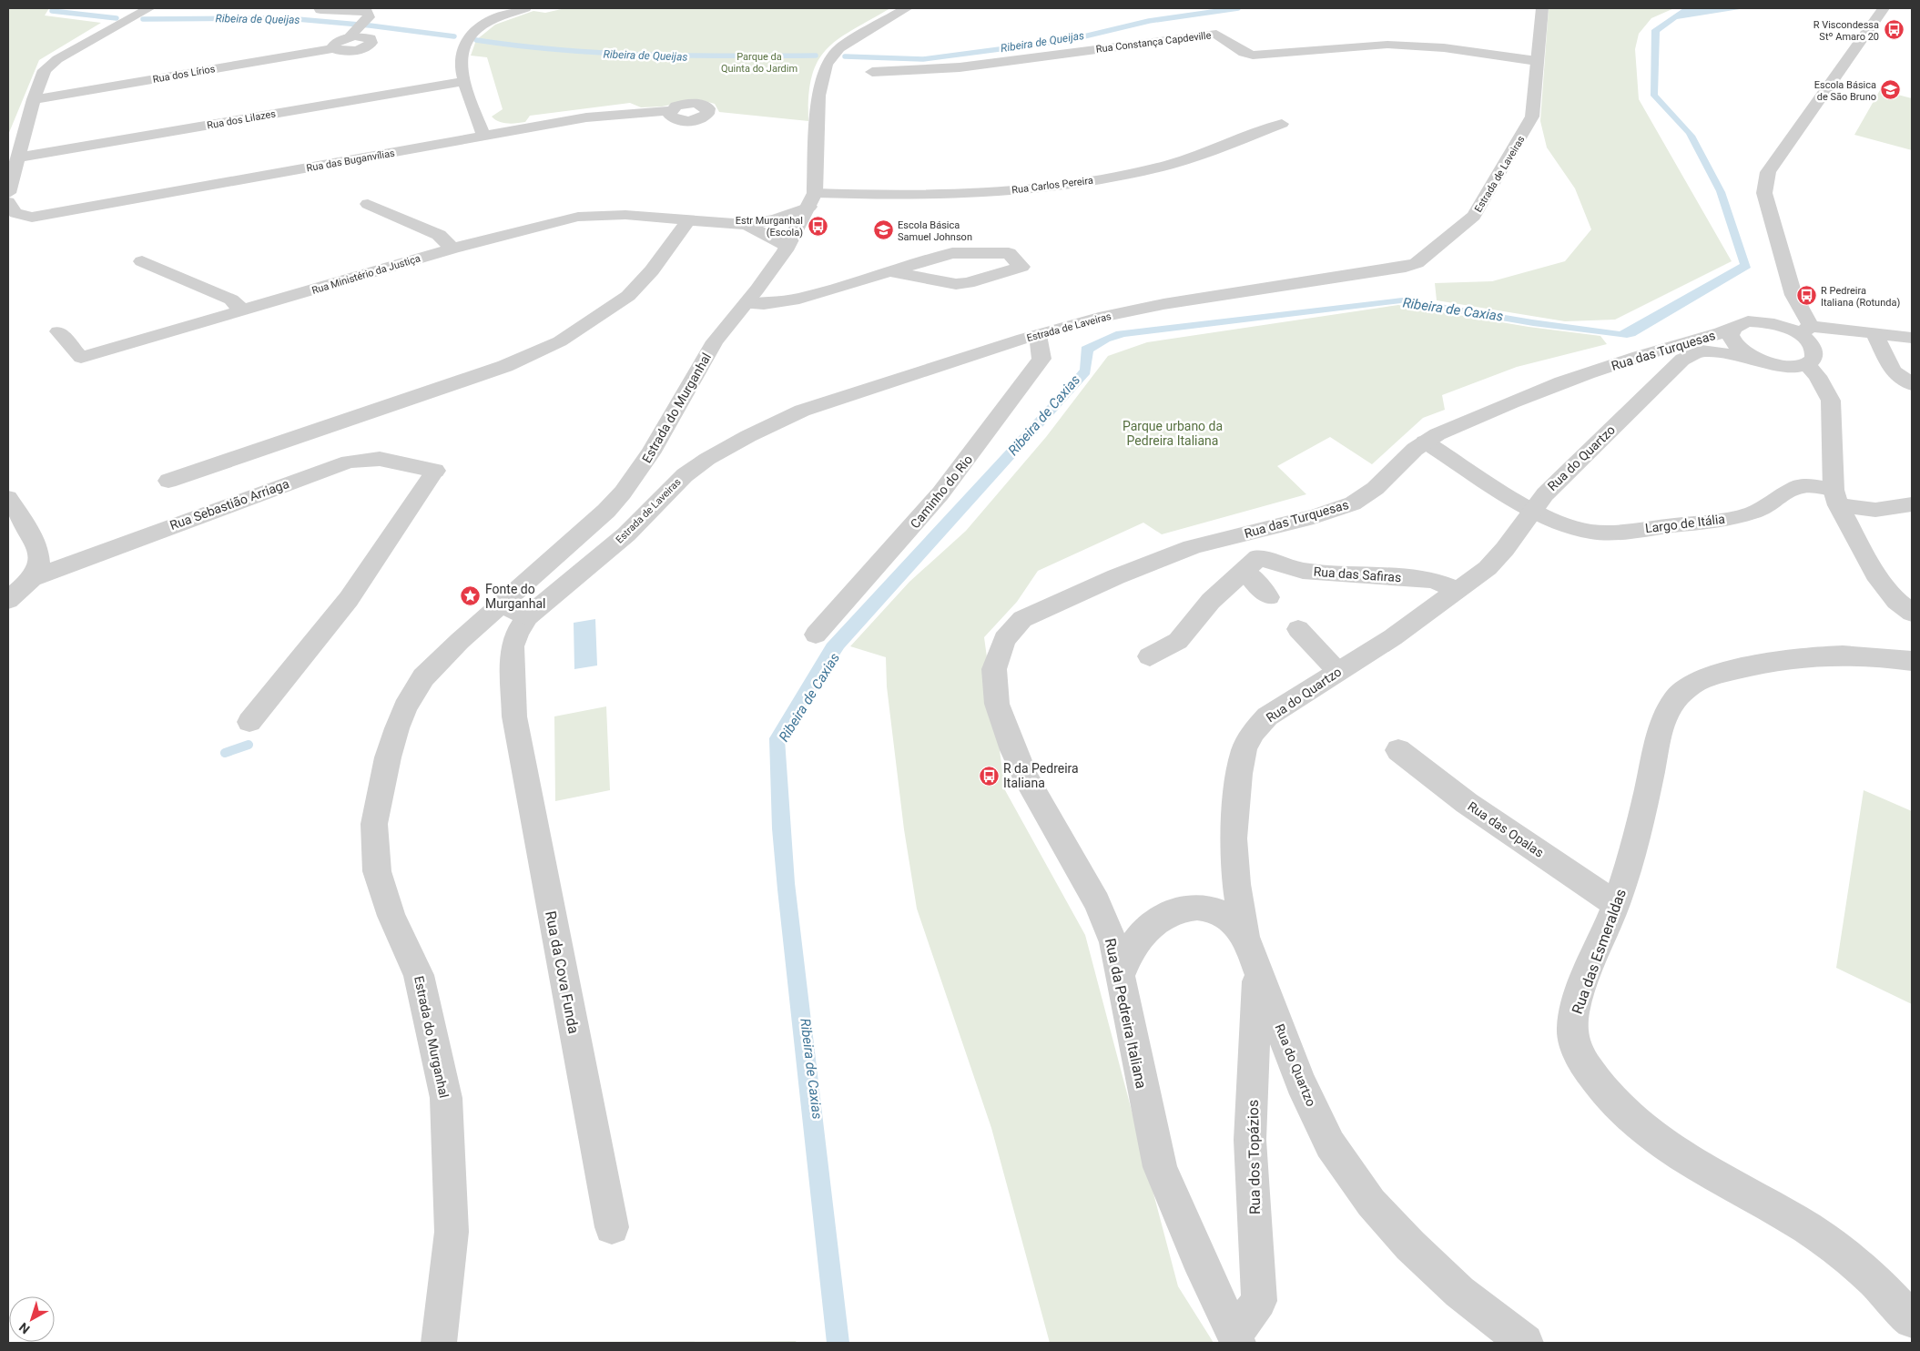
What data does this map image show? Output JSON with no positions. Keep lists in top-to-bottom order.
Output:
{
  "streets": {
    "street": [
      "Rua Constança Capdeville",
      "Rua dos Lírios",
      "Rua dos Lilazes",
      "Rua das Buganvílias",
      "Estrada de Laveiras",
      "Rua Carlos Pereira",
      "Rua Ministério da Justiça",
      "Rua das Turquesas",
      "Estrada do Murganhal",
      "Rua do Quartzo",
      "Caminho do Rio",
      "Rua Sebastião Arriaga",
      "Largo de Itália",
      "Rua das Safiras",
      "Rua das Opalas",
      "Rua das Esmeraldas",
      "Rua da Cova Funda",
      "Rua da Pedreira Italiana",
      "Rua dos Topázios"
    ]
  },
  "crossings": [
    ["Rua Constança Capdeville", "Estrada de Laveiras"],
    ["Estrada de Laveiras", "Caminho do Rio"],
    ["Estrada de Laveiras", "Rua da Cova Funda"],
    ["Rua Carlos Pereira", "Rua Ministério da Justiça"],
    ["Rua Carlos Pereira", "Estrada do Murganhal"],
    ["Rua Ministério da Justiça", "Estrada do Murganhal"],
    ["Rua das Turquesas", "Largo de Itália"],
    ["Rua das Turquesas", "Rua da Pedreira Italiana"],
    ["Rua do Quartzo", "Largo de Itália"],
    ["Rua do Quartzo", "Rua das Safiras"],
    ["Rua do Quartzo", "Rua dos Topázios"],
    ["Rua das Opalas", "Rua das Esmeraldas"],
    ["Rua da Pedreira Italiana", "Rua dos Topázios"]
  ],
  "water": ["Ribeira de Queijas", "Ribeira de Caxias"],
  "parks": ["Parque da Quinta do Jardim", "Parque urbano da Pedreira Italiana"],
  "places": {
    "bus stop": [
      "R Viscondessa Stº Amaro 20",
      "Estr Murganhal (Escola)",
      "R Pedreira Italiana (Rotunda)",
      "R da Pedreira Italiana"
    ],
    "school or university": ["Escola Básica de São Bruno", "Escola Básica Samuel Johnson"],
    "place": ["Fonte do Murganhal"]
  },
  "north": "bottom left"
}
